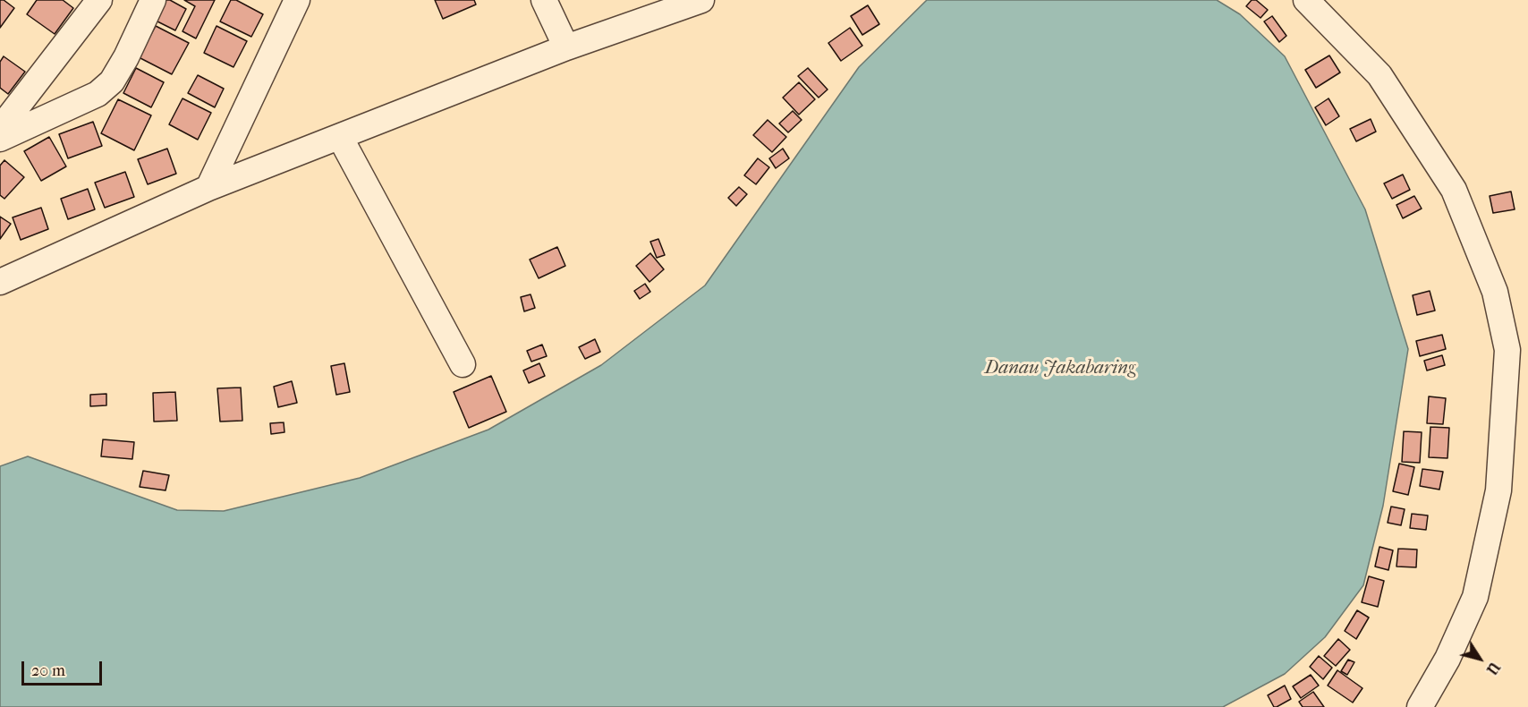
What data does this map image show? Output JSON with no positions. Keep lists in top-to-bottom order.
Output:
{
  "water": ["Danau Jakabaring"],
  "scale_bar": "20 m",
  "north": "bottom right"
}
